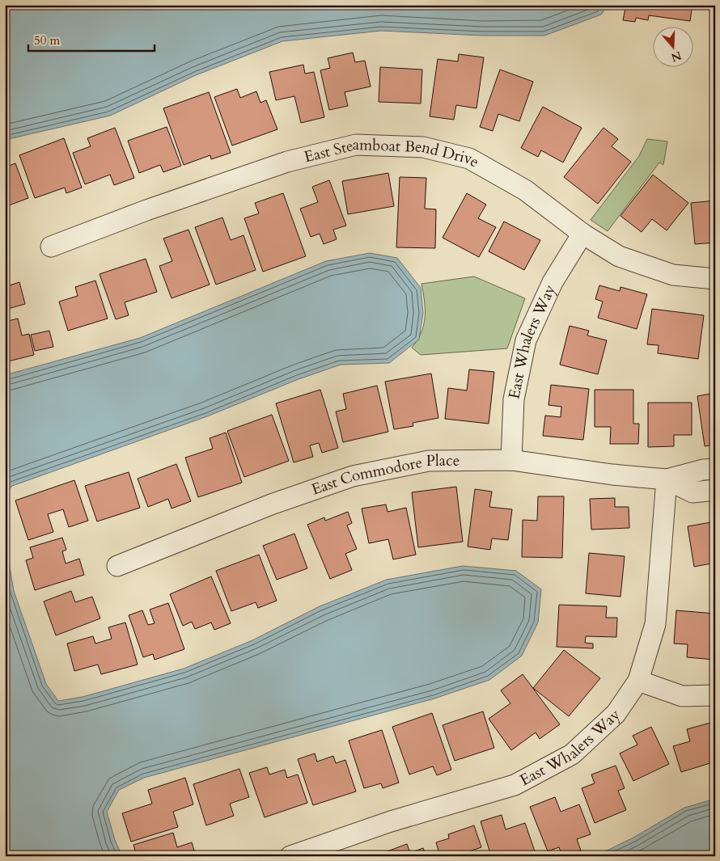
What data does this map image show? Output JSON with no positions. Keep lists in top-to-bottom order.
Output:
{
  "streets": {
    "street": ["East Steamboat Bend Drive", "East Whalers Way", "East Commodore Place"]
  },
  "crossings": [
    ["East Steamboat Bend Drive", "East Whalers Way"],
    ["East Whalers Way", "East Commodore Place"]
  ],
  "scale_bar": "50 m",
  "north": "bottom"
}
